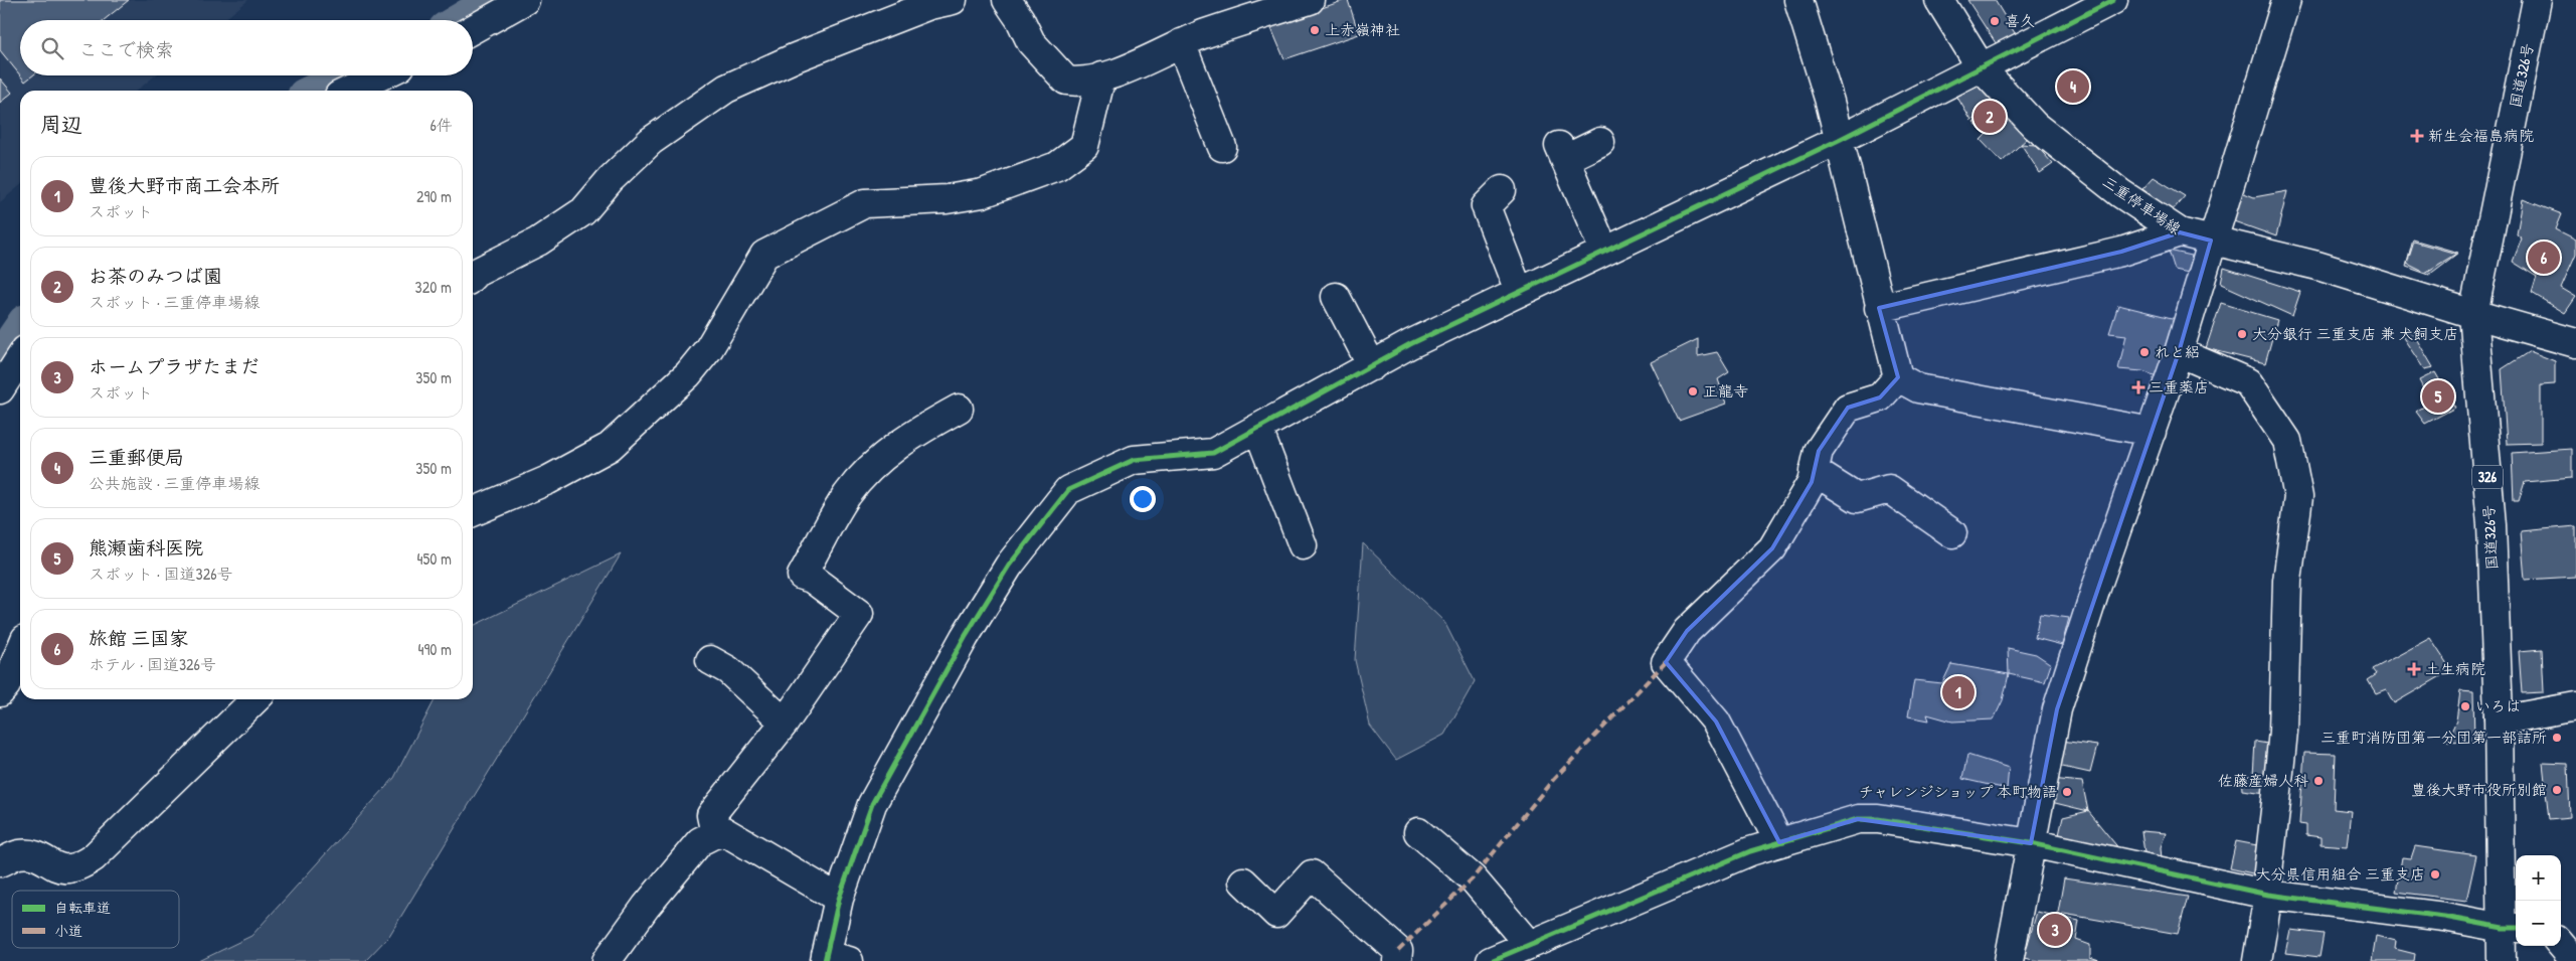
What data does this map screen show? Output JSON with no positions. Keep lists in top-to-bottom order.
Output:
{
  "streets": {
    "main road": ["国道326号", "三重停車場線", "326"]
  },
  "crossings": [
    ["国道326号", "三重停車場線"]
  ],
  "places": {
    "other": [
      "喜久",
      "上赤嶺神社",
      "大分銀行 三重支店 兼 犬飼支店",
      "れと絽",
      "正龍寺",
      "いろは",
      "三重町消防団第一分団第一部詰所",
      "佐藤産婦人科",
      "豊後大野市役所別館",
      "チャレンジショップ 本町物語",
      "大分県信用組合 三重支店"
    ],
    "health": ["新生会福島病院", "三重薬店", "土生病院"]
  },
  "legend": ["自転車道", "小道"],
  "page": {
    "search": "ここで検索",
    "pins": [
      "4",
      "2",
      "6",
      "5",
      "1",
      "3"
    ],
    "heading": ["周辺", "6件"],
    "list": [
      {
        "mark": "1",
        "name": "豊後大野市商工会本所",
        "note": "スポット",
        "value": "290 m"
      },
      {
        "mark": "2",
        "name": "お茶のみつば園",
        "note": "スポット · 三重停車場線",
        "value": "320 m"
      },
      {
        "mark": "3",
        "name": "ホームプラザたまだ",
        "note": "スポット",
        "value": "350 m"
      },
      {
        "mark": "4",
        "name": "三重郵便局",
        "note": "公共施設 · 三重停車場線",
        "value": "350 m"
      },
      {
        "mark": "5",
        "name": "熊瀬歯科医院",
        "note": "スポット · 国道326号",
        "value": "450 m"
      },
      {
        "mark": "6",
        "name": "旅館 三国家",
        "note": "ホテル · 国道326号",
        "value": "490 m"
      }
    ],
    "map_buttons": ["+", "−"]
  }
}
